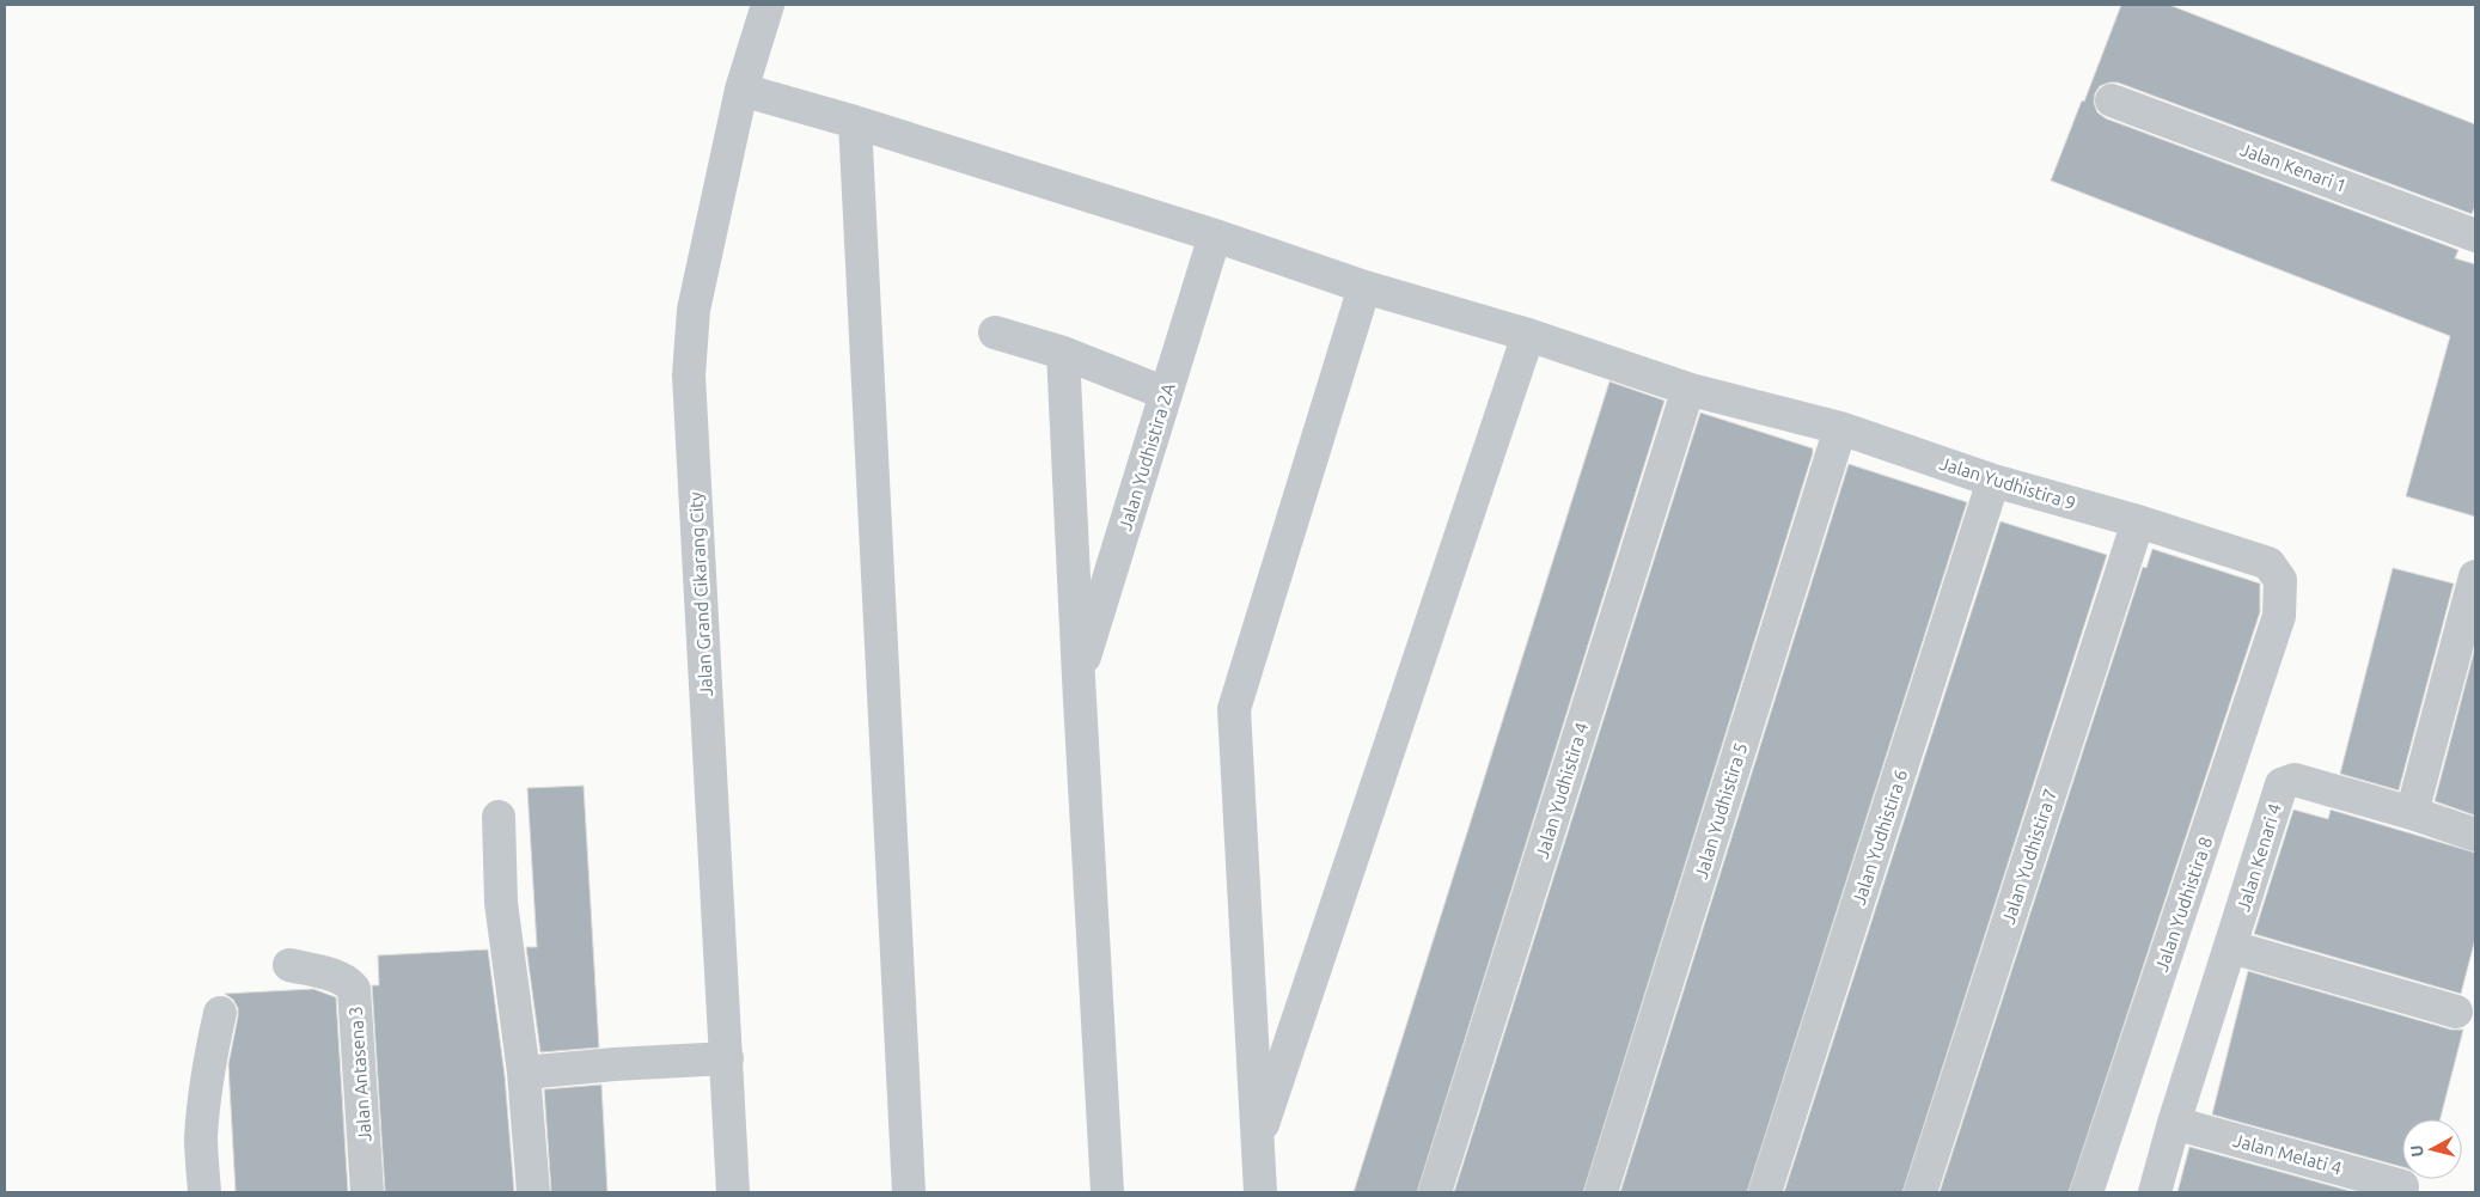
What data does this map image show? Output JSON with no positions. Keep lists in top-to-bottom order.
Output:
{
  "streets": {
    "street": [
      "Jalan Kenari 1",
      "Jalan Yudhistira 2A",
      "Jalan Yudhistira 9",
      "Jalan Grand Cikarang City",
      "Jalan Yudhistira 4",
      "Jalan Yudhistira 5",
      "Jalan Yudhistira 6",
      "Jalan Yudhistira 7",
      "Jalan Kenari 4",
      "Jalan Yudhistira 8",
      "Jalan Antasena 3",
      "Jalan Melati 4"
    ]
  },
  "crossings": [
    ["Jalan Yudhistira 2A", "Jalan Yudhistira 9"],
    ["Jalan Yudhistira 9", "Jalan Grand Cikarang City"],
    ["Jalan Yudhistira 9", "Jalan Yudhistira 4"],
    ["Jalan Yudhistira 9", "Jalan Yudhistira 5"],
    ["Jalan Yudhistira 9", "Jalan Yudhistira 6"],
    ["Jalan Yudhistira 9", "Jalan Yudhistira 7"],
    ["Jalan Yudhistira 9", "Jalan Yudhistira 8"],
    ["Jalan Kenari 4", "Jalan Melati 4"]
  ],
  "north": "left"
}
